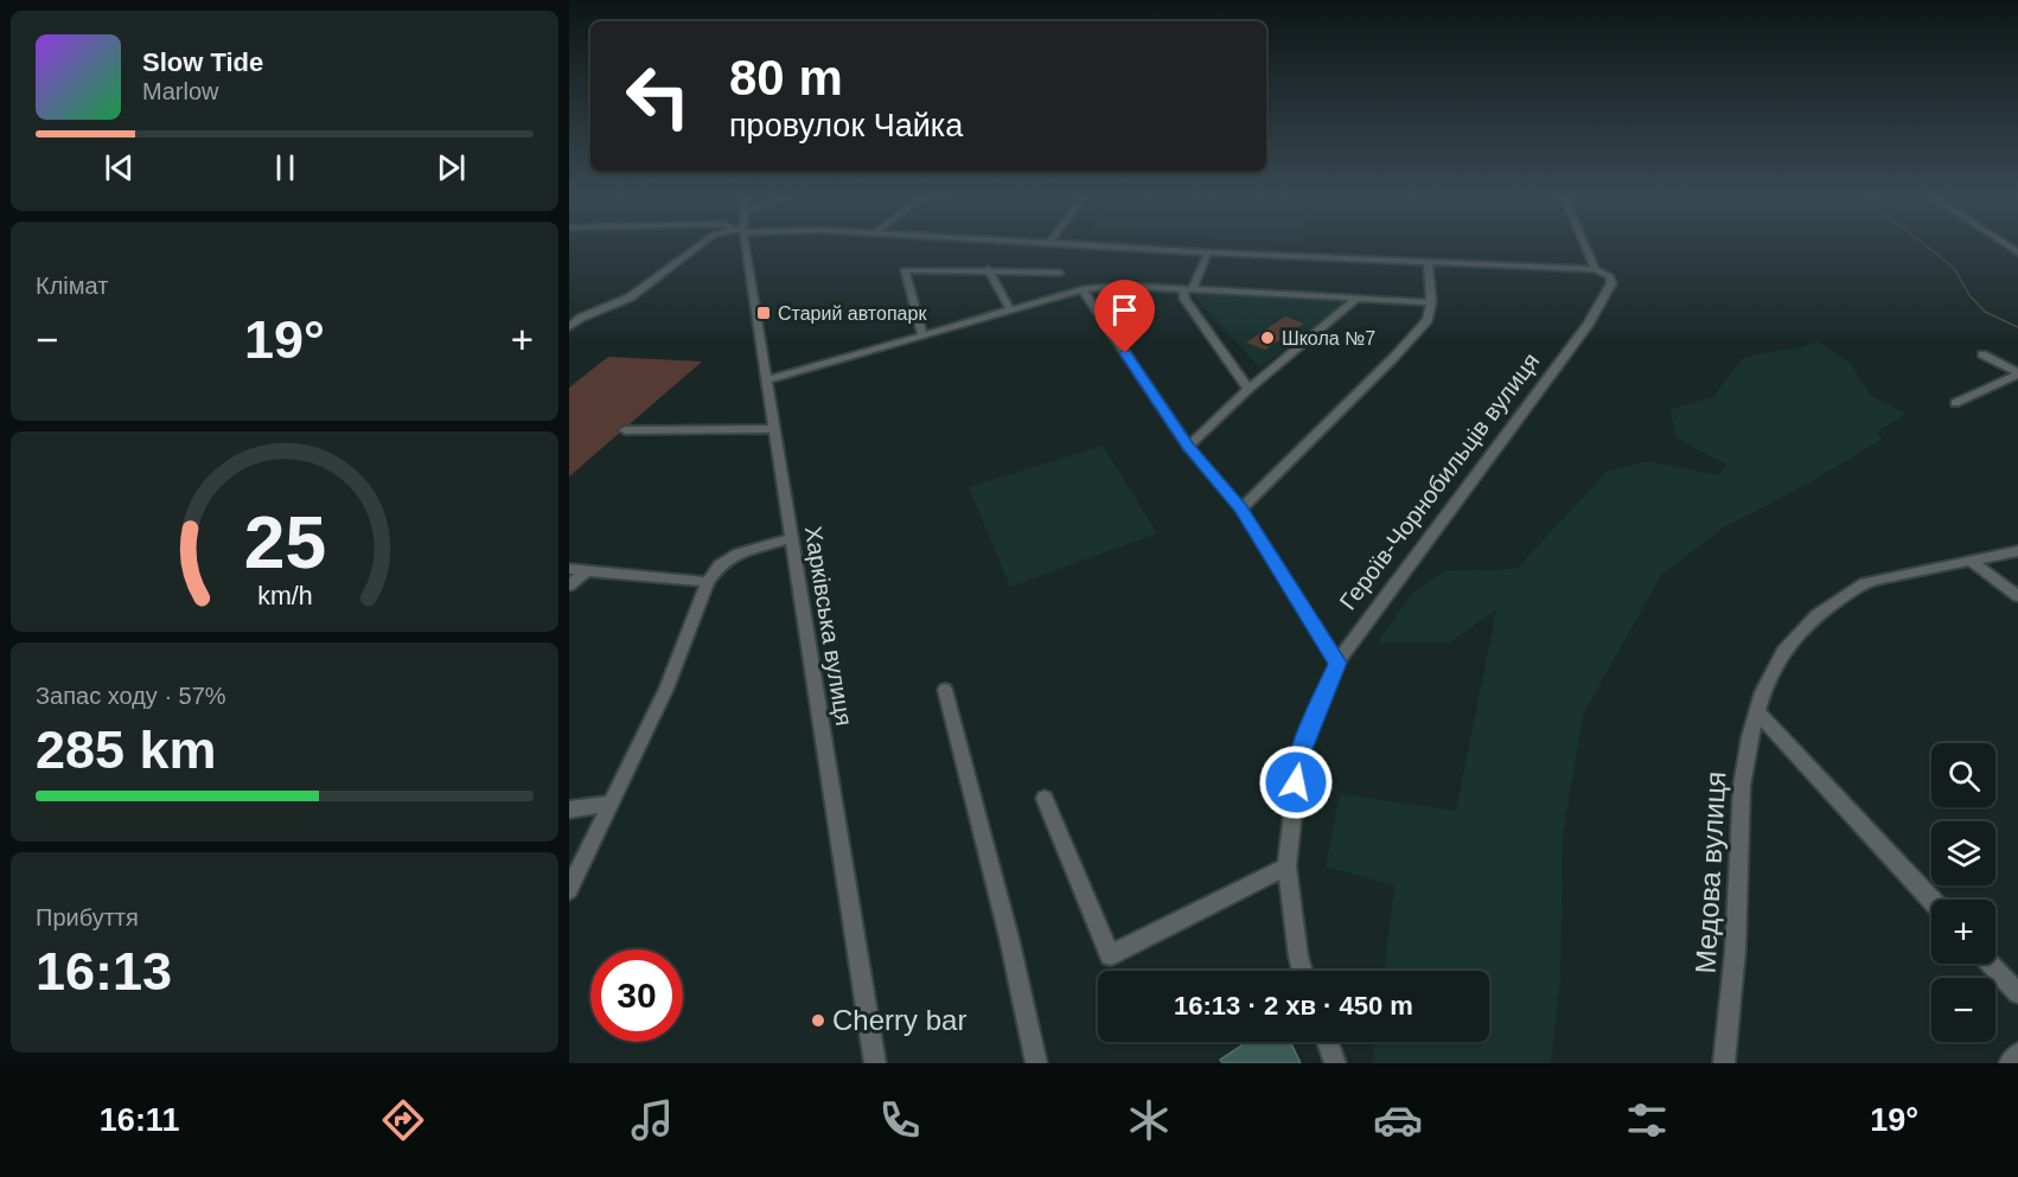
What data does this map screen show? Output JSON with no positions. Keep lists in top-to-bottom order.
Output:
{
  "streets": {
    "street": ["Героїв-Чорнобильців вулиця", "Харківська вулиця", "Медова вулиця"]
  },
  "places": {
    "transit": ["Старий автопарк"],
    "other": ["Школа №7", "Cherry bar"]
  },
  "page": {
    "turn": ["80 m", "провулок Чайка"],
    "song": ["Slow Tide", "Marlow"],
    "tile": [
      "Клімат",
      ["Запас ходу · 57%", "285 km"],
      ["Прибуття", "16:13"]
    ],
    "heat": ["−", "19°", "+"],
    "map_buttons": ["+", "−"],
    "limit": "30",
    "trip": "16:13 · 2 хв · 450 m",
    "tabs": ["16:11", "19°"],
    "gauge": ["25", "km/h"]
  }
}
